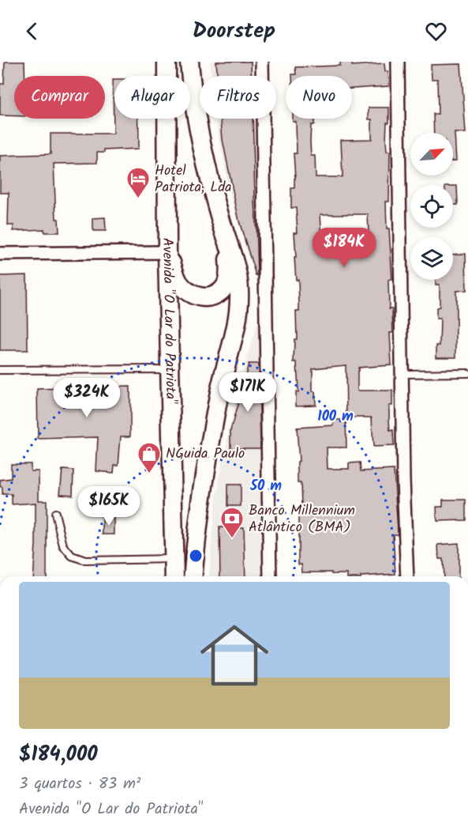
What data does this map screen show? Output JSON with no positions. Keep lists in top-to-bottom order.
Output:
{
  "streets": {
    "main road": ["Avenida \"O Lar do Patriota\""]
  },
  "places": {
    "hotel": ["Hotel Patriota, Lda"],
    "shop": ["NGuida Paulo"],
    "bank": ["Banco Millennium Atlântico (BMA)"]
  },
  "north": "top right",
  "page": {
    "header": "Doorstep",
    "chip": [
      "Comprar",
      "Alugar",
      "Filtros",
      "Novo"
    ],
    "price": [
      "$184K",
      "$171K",
      "$324K",
      "$165K"
    ],
    "list": [
      {
        "name": "$184,000",
        "note": "3 quartos · 83 m² · Avenida \"O Lar do Patriota\""
      }
    ]
  },
  "rings": ["100 m", "50 m"]
}
